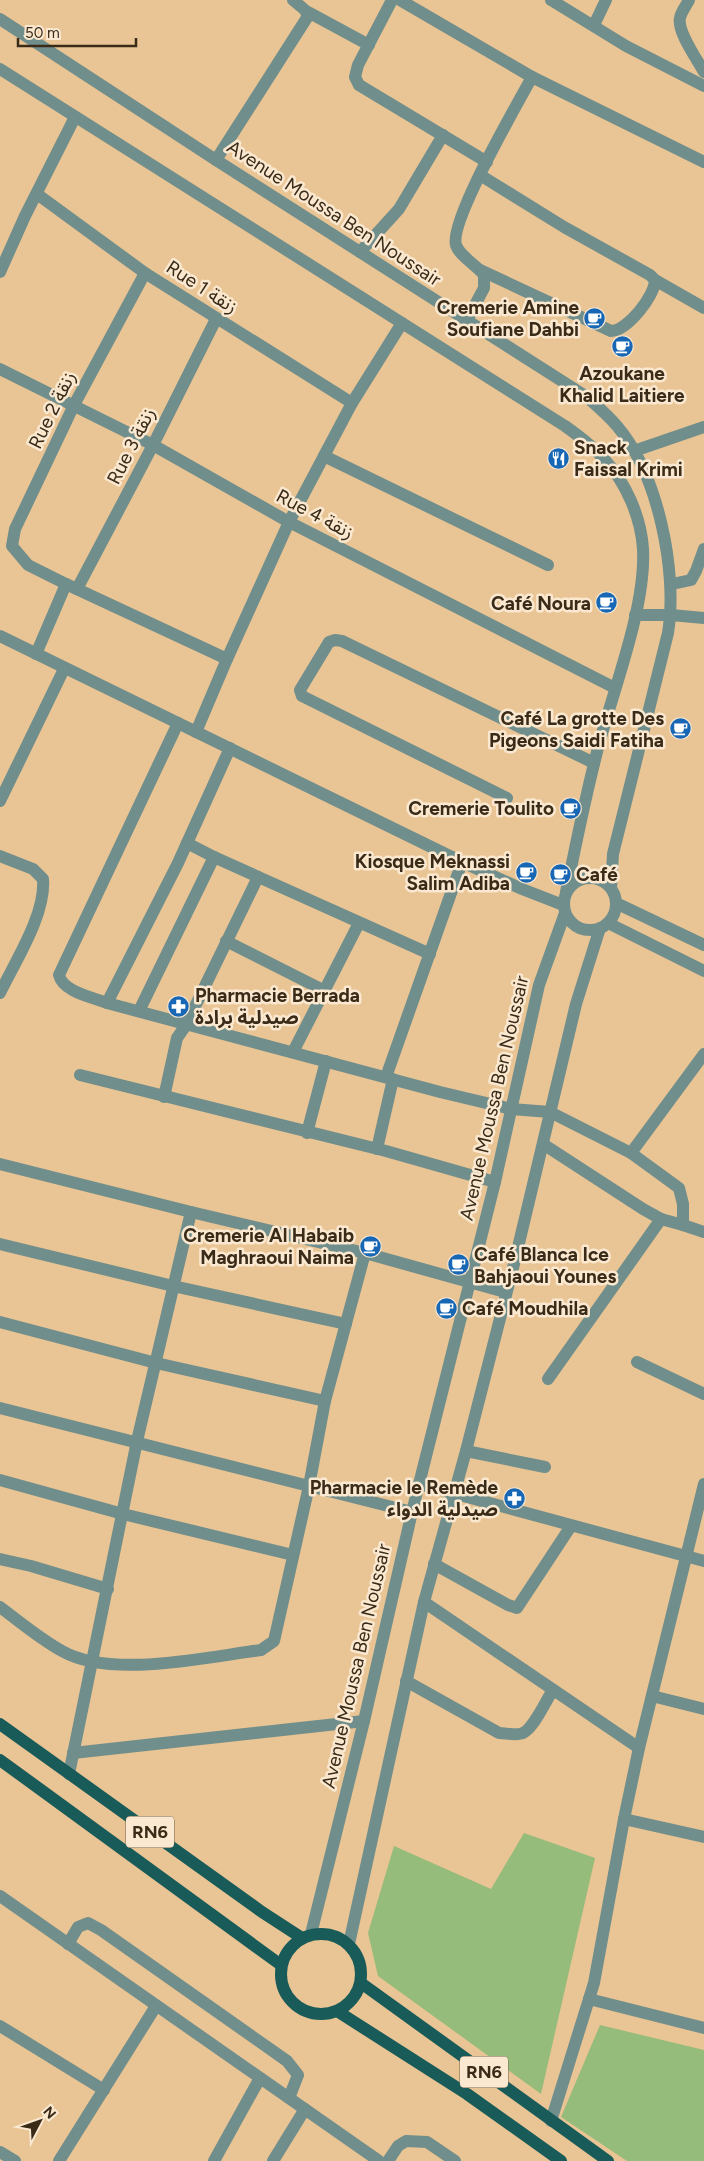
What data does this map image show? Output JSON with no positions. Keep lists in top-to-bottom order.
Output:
{
  "streets": {
    "main road": ["RN6"],
    "street": [
      "Avenue Moussa Ben Noussair",
      "Rue 1 زنقة",
      "Rue 2 زنقة",
      "Rue 3 زنقة",
      "Rue 4 زنقة"
    ]
  },
  "crossings": [
    ["Avenue Moussa Ben Noussair", "RN6"],
    ["Rue 1 زنقة", "Rue 2 زنقة"],
    ["Rue 1 زنقة", "Rue 3 زنقة"],
    ["Rue 2 زنقة", "Rue 3 زنقة"],
    ["Rue 2 زنقة", "Rue 4 زنقة"],
    ["Rue 3 زنقة", "Rue 4 زنقة"]
  ],
  "places": {
    "cafe": [
      "Cremerie Amine Soufiane Dahbi",
      "Azoukane Khalid Laitiere",
      "Café Noura",
      "Café La grotte Des Pigeons Saidi Fatiha",
      "Cremerie Toulito",
      "Kiosque Meknassi Salim Adiba",
      "Café",
      "Cremerie Al Habaib Maghraoui Naima",
      "Café Blanca Ice Bahjaoui Younes",
      "Café Moudhila"
    ],
    "restaurant": ["Snack Faissal Krimi"],
    "pharmacy": ["Pharmacie Berrada صيدلية برادة", "Pharmacie le Remède صيدلية الدواء"]
  },
  "scale_bar": "50 m",
  "north": "top right"
}
